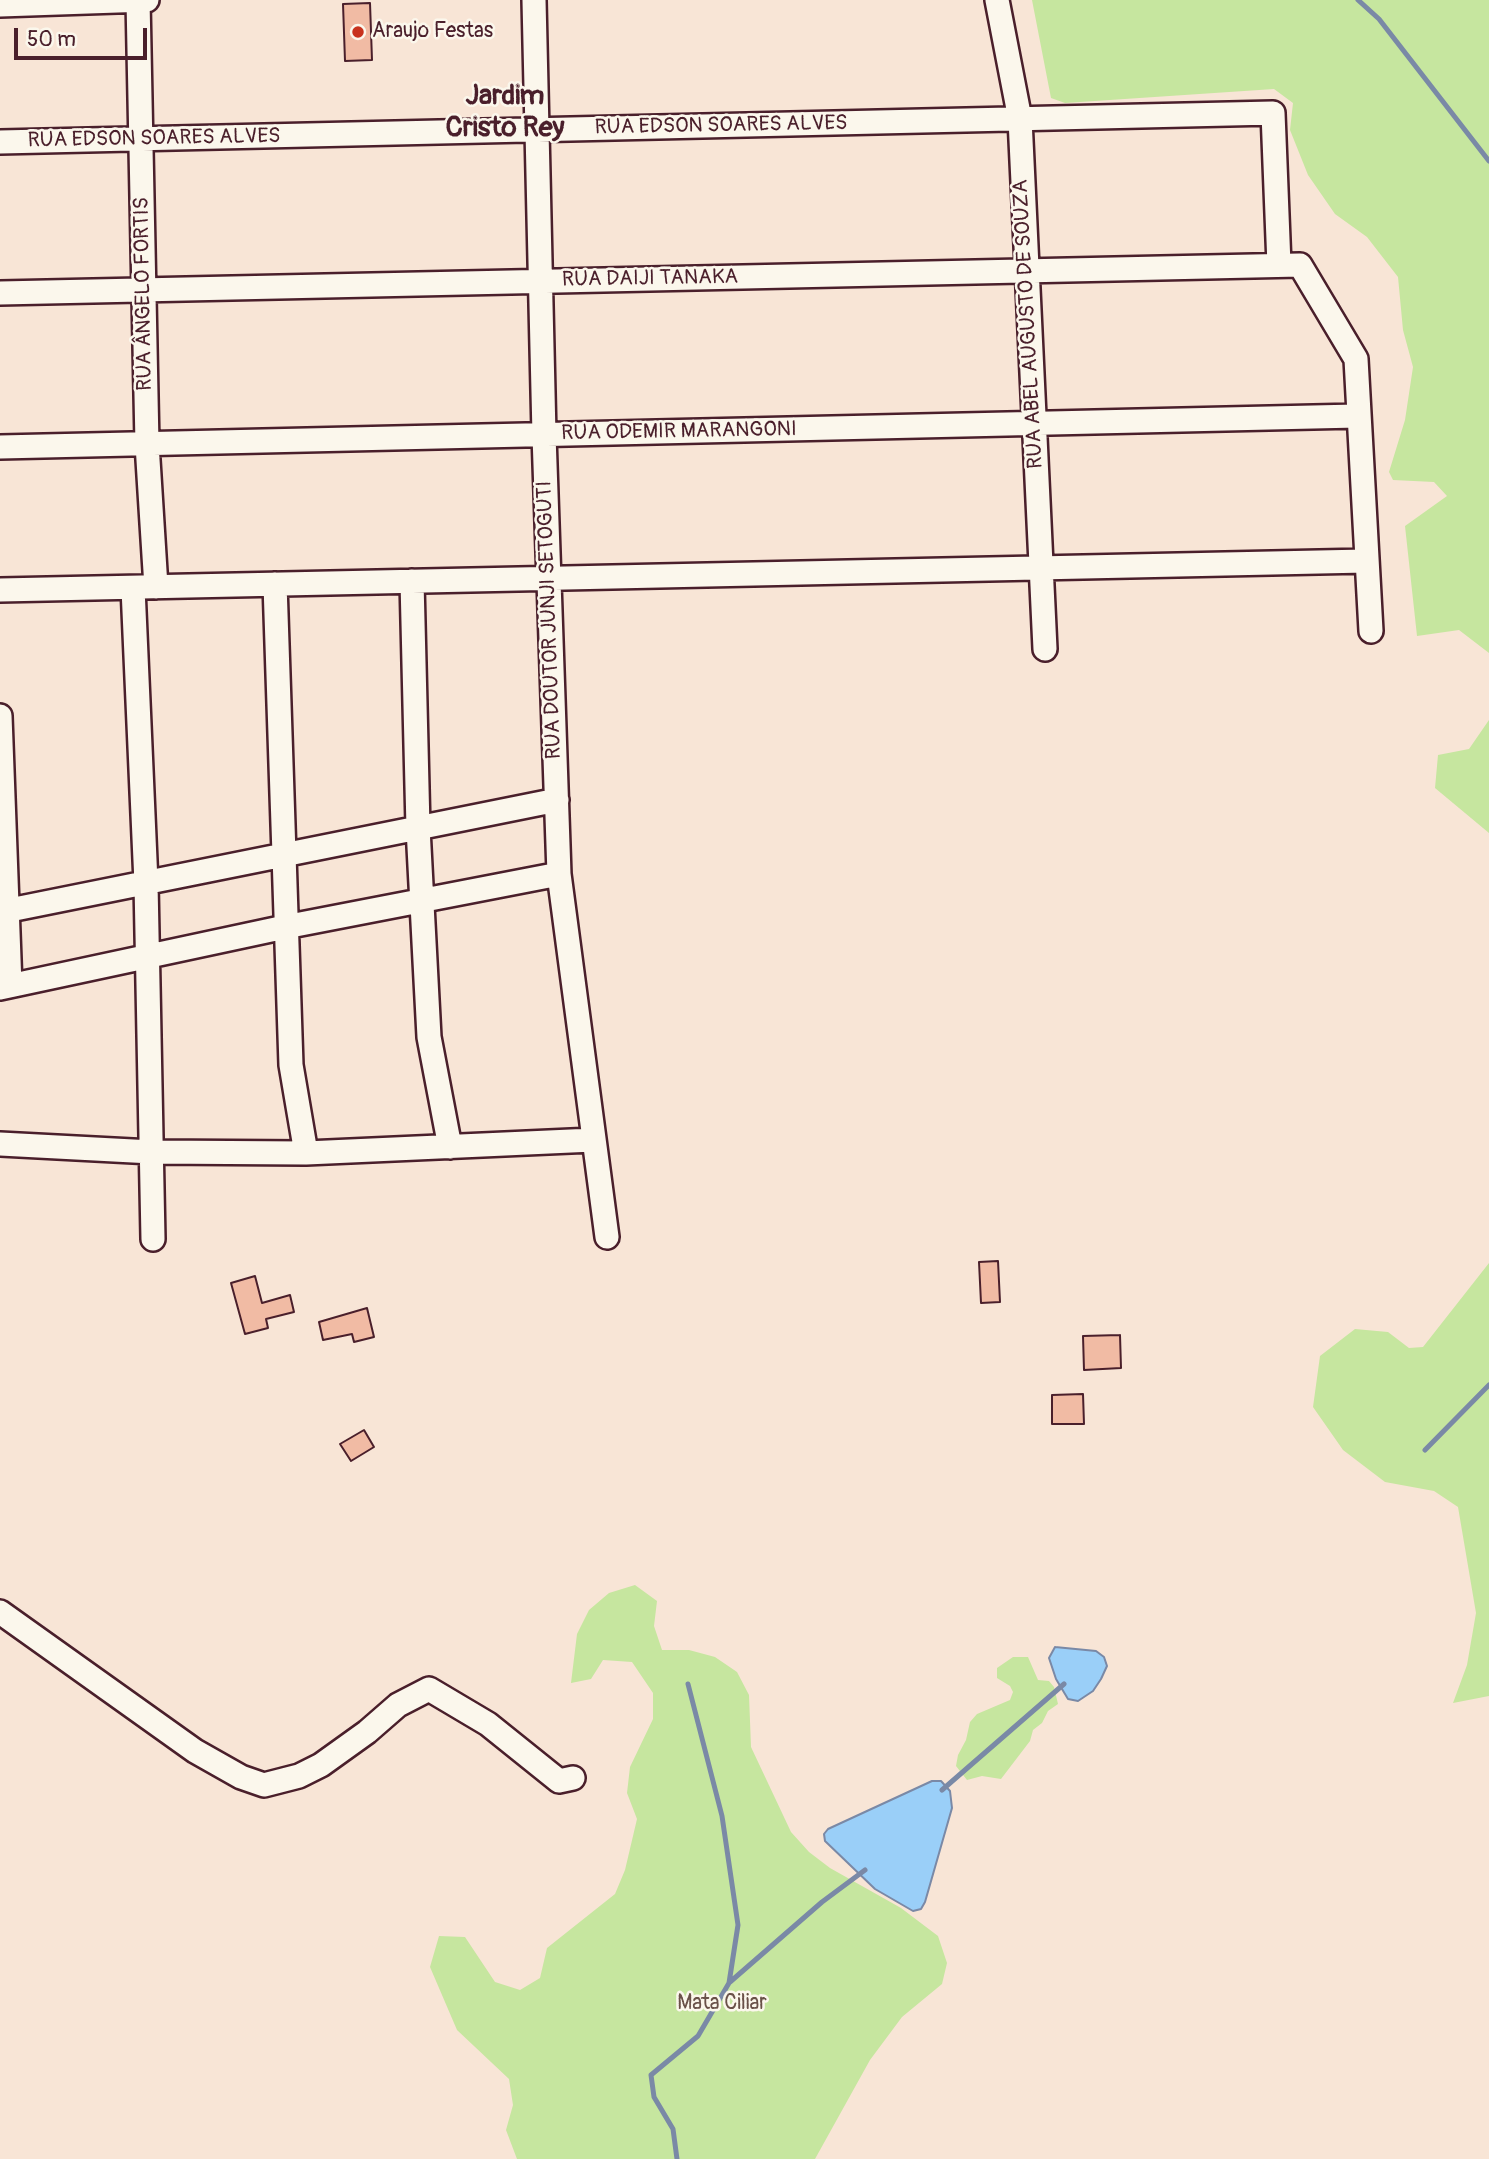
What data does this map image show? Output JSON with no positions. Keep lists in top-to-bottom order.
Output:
{
  "streets": {
    "street": [
      "RUA EDSON SOARES ALVES",
      "RUA DAIJI TANAKA",
      "RUA ÂNGELO FORTIS",
      "RUA ABEL AUGUSTO DE SOUZA",
      "RUA ODEMIR MARANGONI",
      "RUA DOUTOR JUNJI SETOGUTI"
    ]
  },
  "crossings": [
    ["RUA EDSON SOARES ALVES", "RUA DAIJI TANAKA"],
    ["RUA EDSON SOARES ALVES", "RUA ÂNGELO FORTIS"],
    ["RUA EDSON SOARES ALVES", "RUA ABEL AUGUSTO DE SOUZA"],
    ["RUA EDSON SOARES ALVES", "RUA DOUTOR JUNJI SETOGUTI"],
    ["RUA DAIJI TANAKA", "RUA ÂNGELO FORTIS"],
    ["RUA DAIJI TANAKA", "RUA ABEL AUGUSTO DE SOUZA"],
    ["RUA DAIJI TANAKA", "RUA DOUTOR JUNJI SETOGUTI"],
    ["RUA ÂNGELO FORTIS", "RUA ODEMIR MARANGONI"],
    ["RUA ABEL AUGUSTO DE SOUZA", "RUA ODEMIR MARANGONI"],
    ["RUA ODEMIR MARANGONI", "RUA DOUTOR JUNJI SETOGUTI"]
  ],
  "districts": ["Jardim Cristo Rey"],
  "parks": ["Mata Ciliar"],
  "places": ["Araujo Festas"],
  "scale_bar": "50 m"
}
